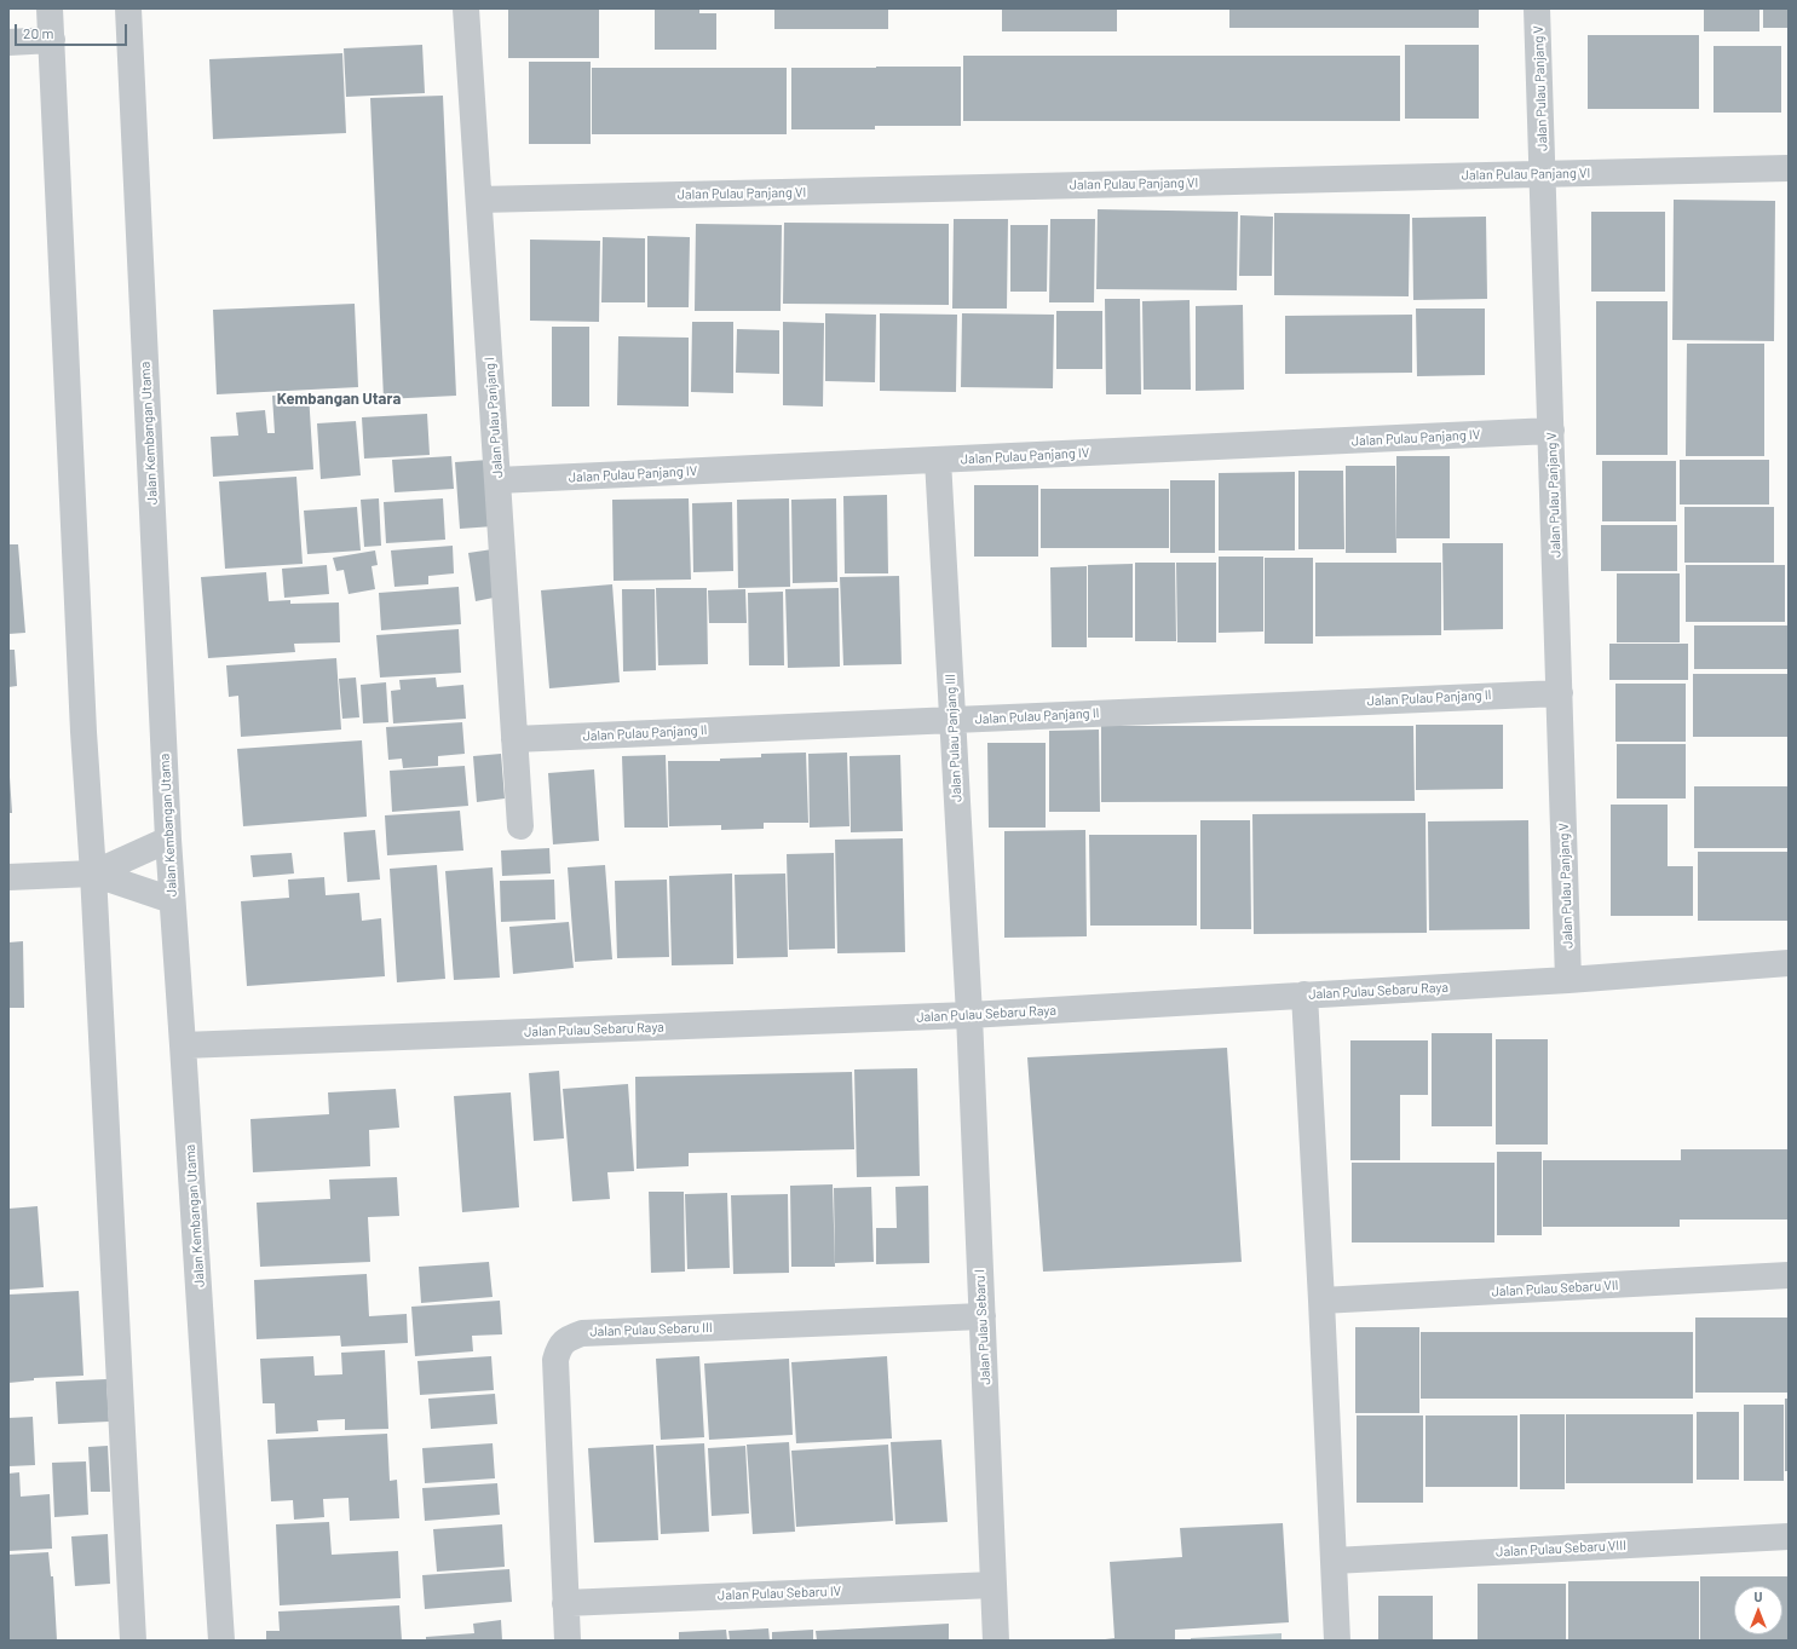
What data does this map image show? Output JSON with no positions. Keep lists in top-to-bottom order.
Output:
{
  "streets": {
    "street": [
      "Jalan Pulau Panjang V",
      "Jalan Pulau Panjang VI",
      "Jalan Pulau Panjang I",
      "Jalan Kembangan Utama",
      "Jalan Pulau Panjang IV",
      "Jalan Pulau Panjang II",
      "Jalan Pulau Panjang III",
      "Jalan Pulau Sebaru Raya",
      "Jalan Pulau Sebaru VII",
      "Jalan Pulau Sebaru I",
      "Jalan Pulau Sebaru III",
      "Jalan Pulau Sebaru VIII",
      "Jalan Pulau Sebaru IV"
    ]
  },
  "crossings": [
    ["Jalan Pulau Panjang V", "Jalan Pulau Panjang VI"],
    ["Jalan Pulau Panjang V", "Jalan Pulau Panjang IV"],
    ["Jalan Pulau Panjang V", "Jalan Pulau Panjang II"],
    ["Jalan Pulau Panjang V", "Jalan Pulau Sebaru Raya"],
    ["Jalan Pulau Panjang VI", "Jalan Pulau Panjang I"],
    ["Jalan Pulau Panjang I", "Jalan Pulau Panjang IV"],
    ["Jalan Pulau Panjang I", "Jalan Pulau Panjang II"],
    ["Jalan Kembangan Utama", "Jalan Pulau Sebaru Raya"],
    ["Jalan Pulau Panjang IV", "Jalan Pulau Panjang III"],
    ["Jalan Pulau Panjang II", "Jalan Pulau Panjang III"],
    ["Jalan Pulau Panjang III", "Jalan Pulau Sebaru Raya"],
    ["Jalan Pulau Panjang III", "Jalan Pulau Sebaru I"],
    ["Jalan Pulau Sebaru Raya", "Jalan Pulau Sebaru I"],
    ["Jalan Pulau Sebaru I", "Jalan Pulau Sebaru III"],
    ["Jalan Pulau Sebaru I", "Jalan Pulau Sebaru IV"],
    ["Jalan Pulau Sebaru III", "Jalan Pulau Sebaru IV"]
  ],
  "districts": ["Kembangan Utara"],
  "scale_bar": "20 m",
  "north": "top"
}
